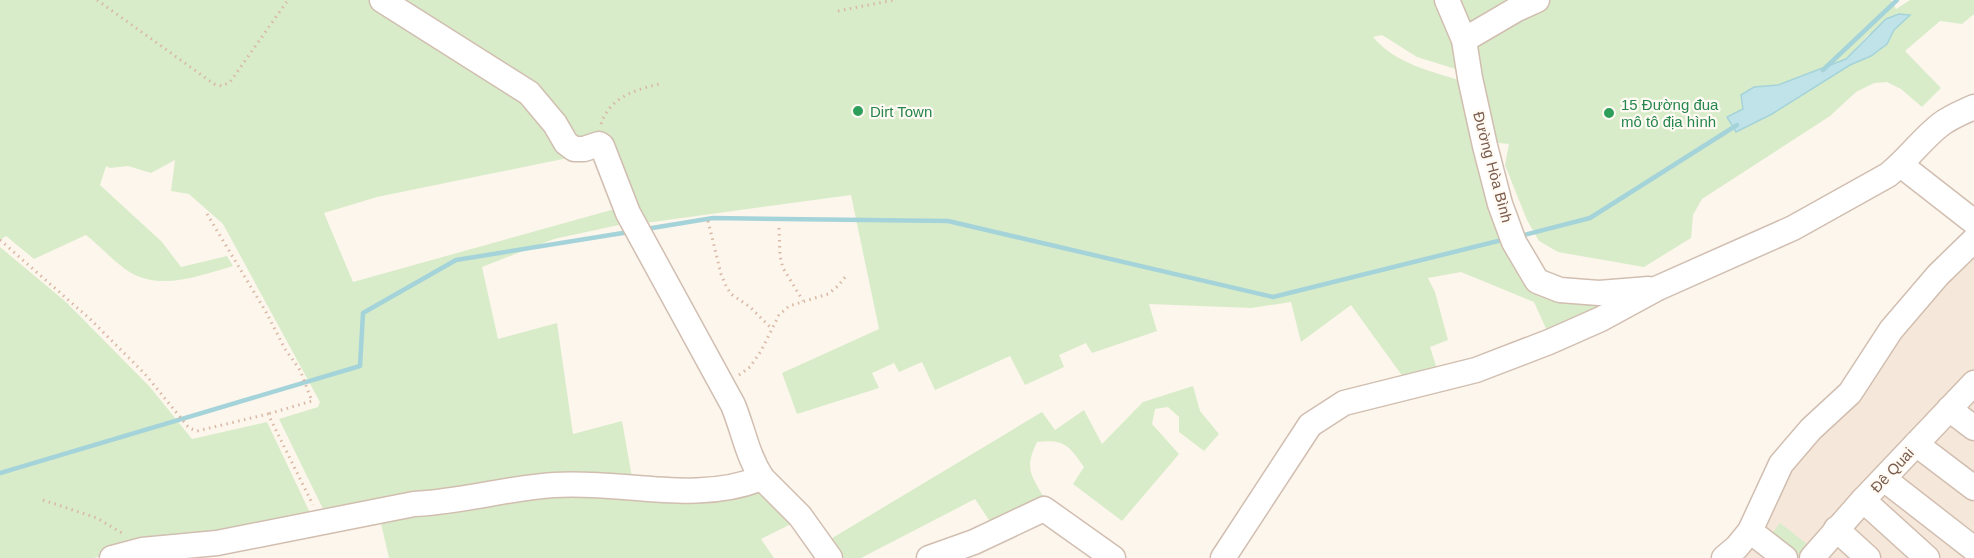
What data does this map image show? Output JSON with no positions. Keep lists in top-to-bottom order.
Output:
{
  "streets": {
    "street": ["Đường Hòa Bình", "Đê Quai"]
  },
  "places": ["Dirt Town", "15 Đường đua mô tô địa hình"]
}
